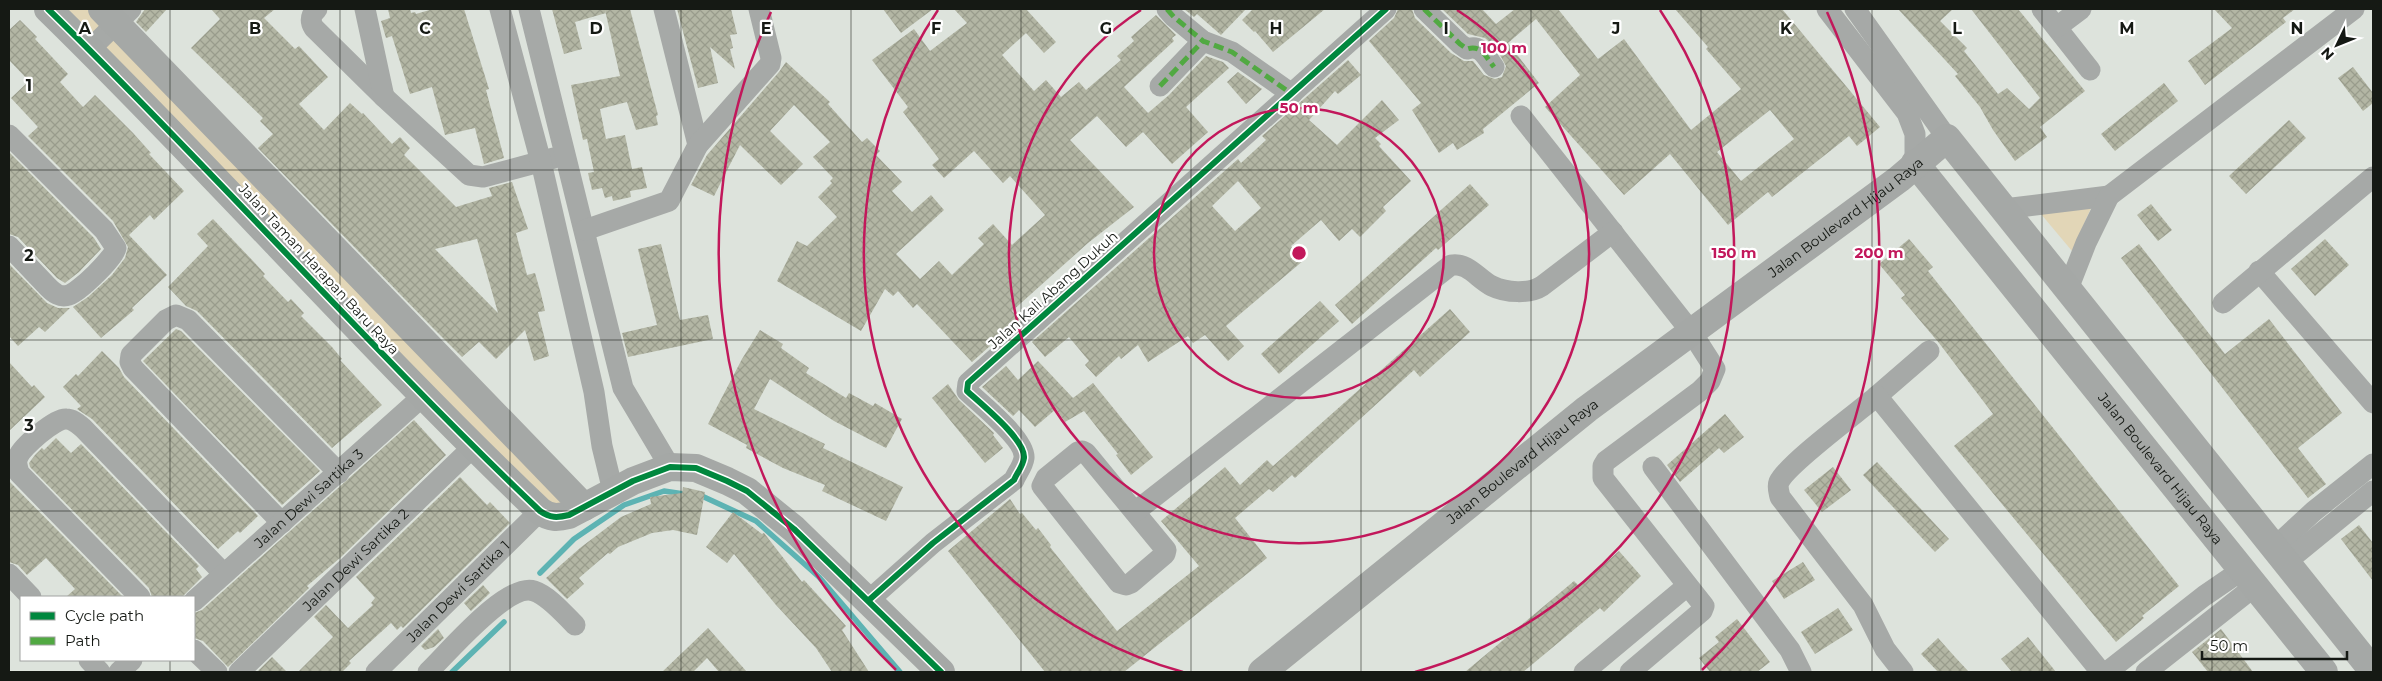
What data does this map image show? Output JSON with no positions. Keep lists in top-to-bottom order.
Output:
{
  "streets": {
    "street": [
      "Jalan Boulevard Hijau Raya",
      "Jalan Taman Harapan Baru Raya",
      "Jalan Kali Abang Dukuh",
      "Jalan Dewi Sartika 3",
      "Jalan Dewi Sartika 2",
      "Jalan Dewi Sartika 1"
    ]
  },
  "crossings": [
    ["Jalan Taman Harapan Baru Raya", "Jalan Dewi Sartika 3"],
    ["Jalan Taman Harapan Baru Raya", "Jalan Dewi Sartika 2"],
    ["Jalan Taman Harapan Baru Raya", "Jalan Dewi Sartika 1"]
  ],
  "legend": ["Cycle path", "Path"],
  "scale_bar": "50 m",
  "north": "bottom left",
  "grid": {
    "columns": [
      "A",
      "B",
      "C",
      "D",
      "E",
      "F",
      "G",
      "H",
      "I",
      "J",
      "K",
      "L",
      "M",
      "N"
    ],
    "rows": ["1", "2", "3"]
  },
  "rings": [
    "100 m",
    "50 m",
    "150 m",
    "200 m"
  ]
}
